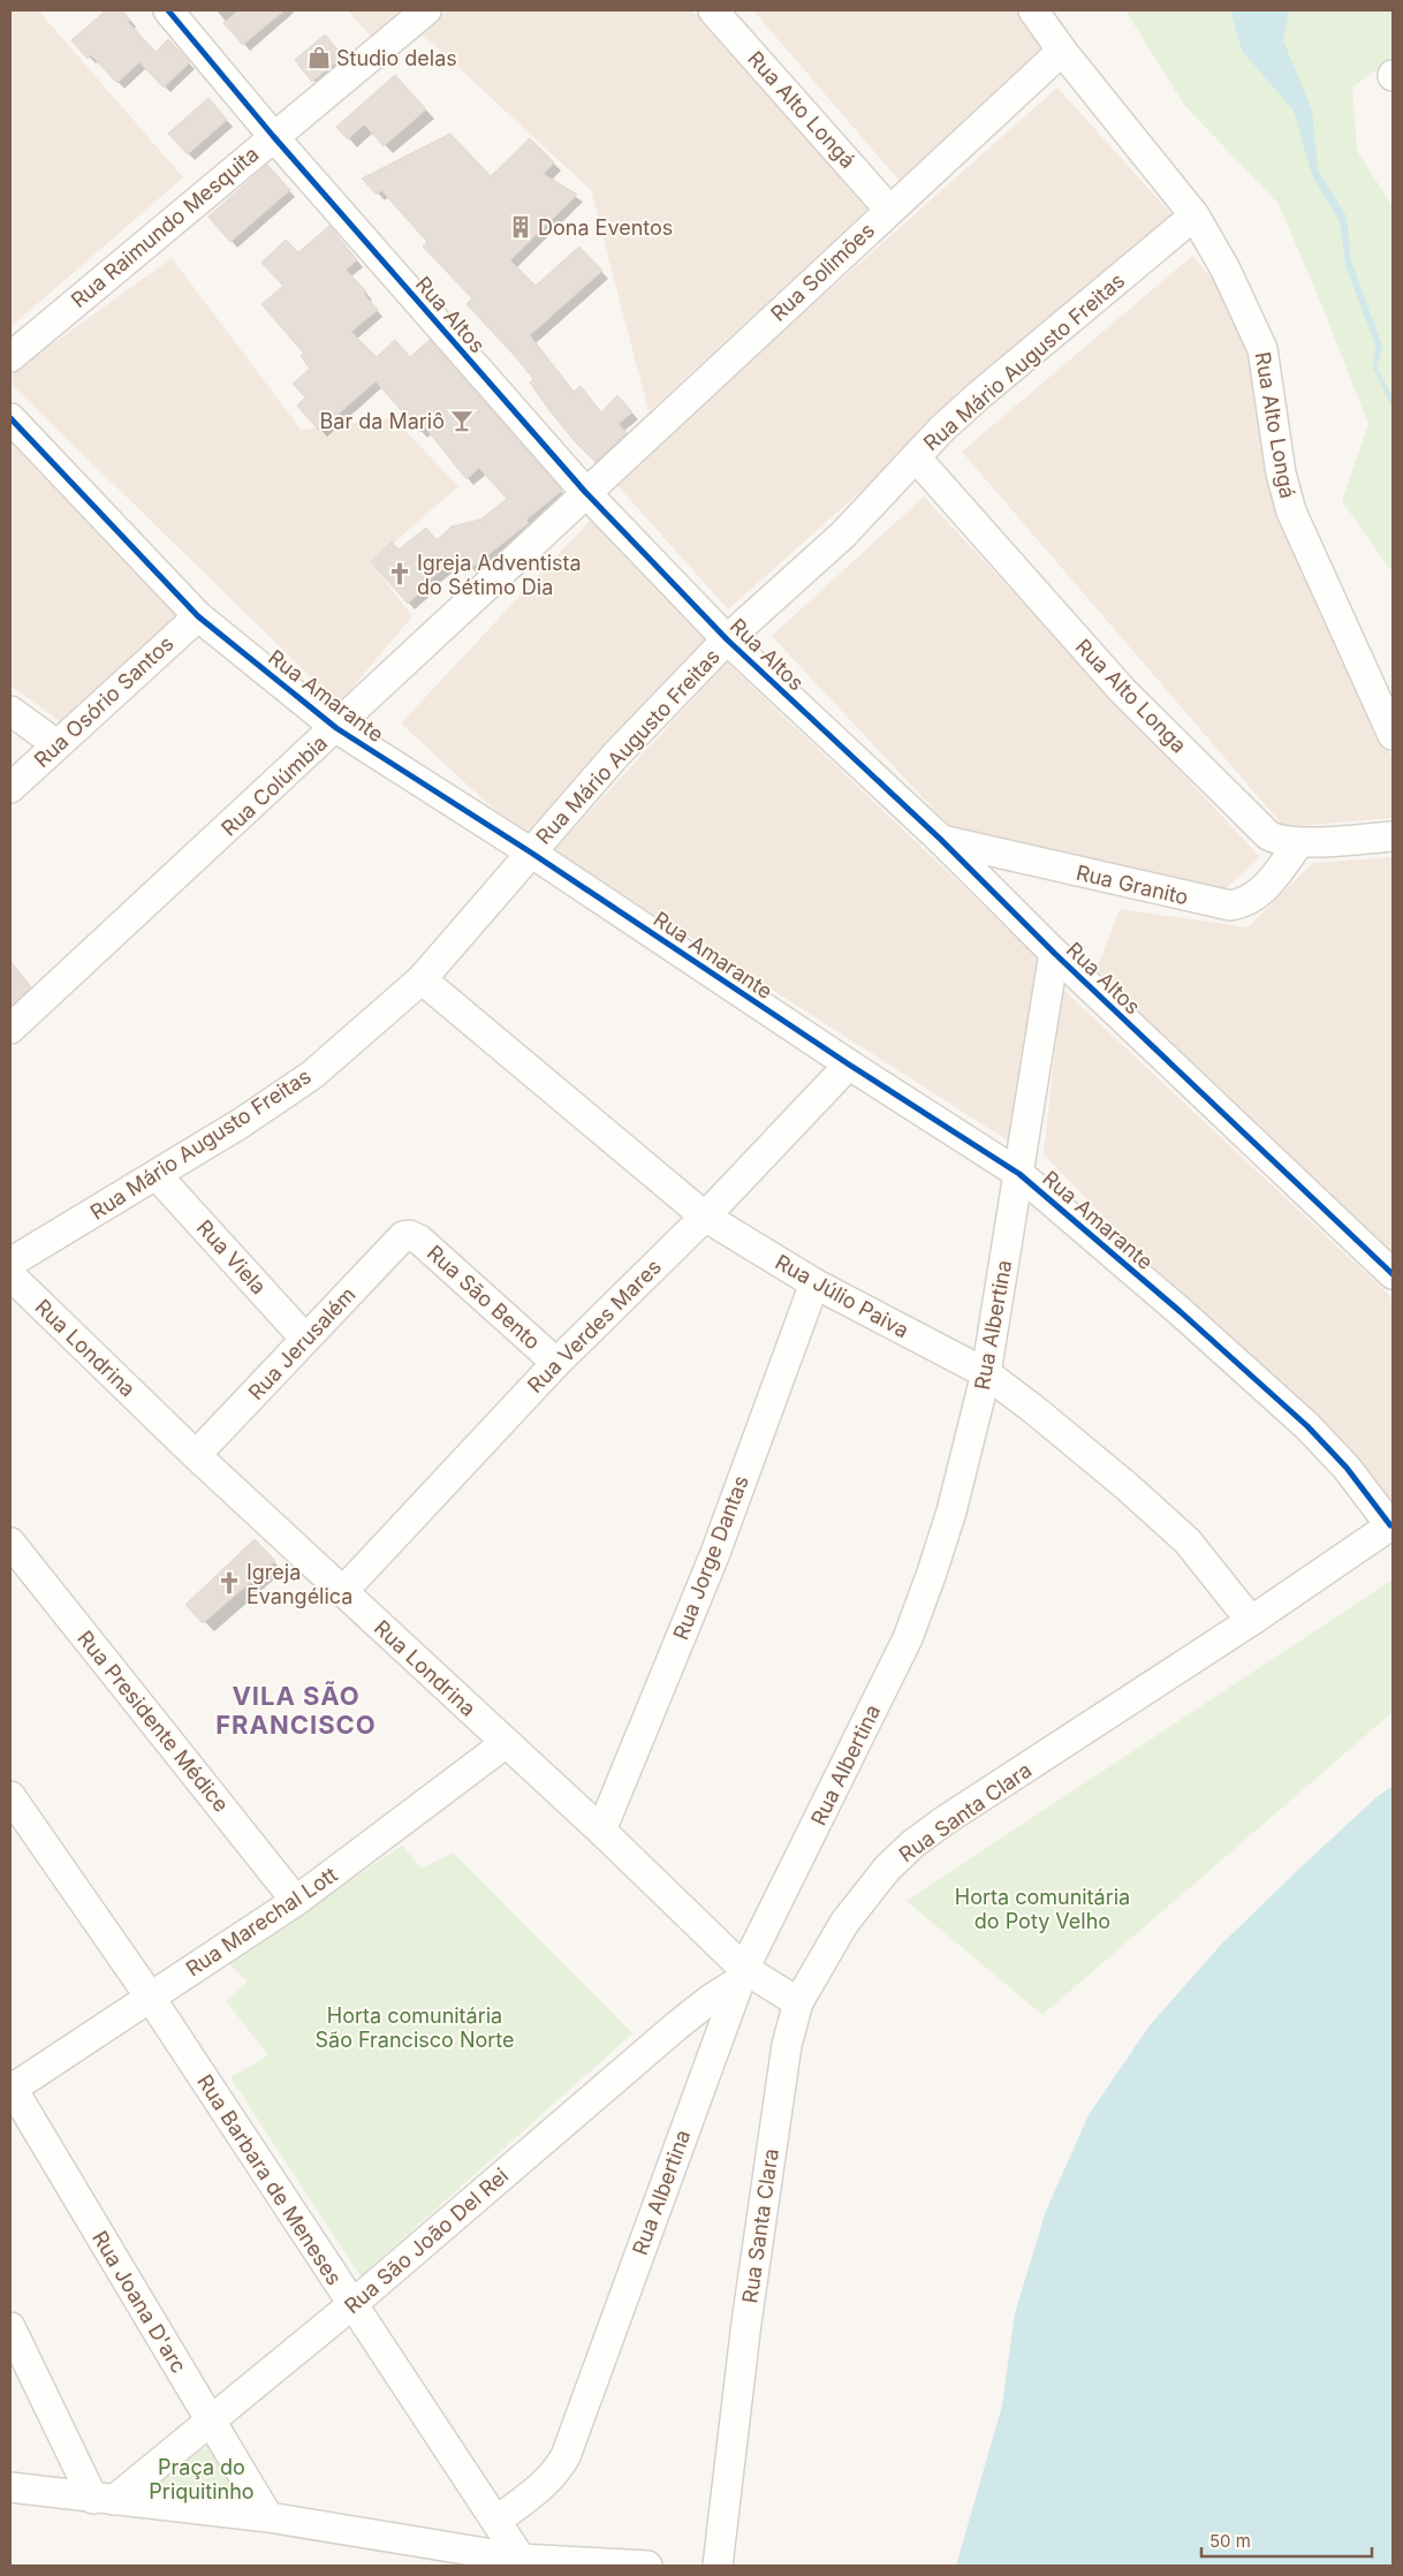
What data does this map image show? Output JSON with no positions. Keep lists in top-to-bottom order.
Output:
{
  "streets": {
    "street": [
      "Rua Alto Longá",
      "Rua Raimundo Mesquita",
      "Rua Solimões",
      "Rua Altos",
      "Rua Mário Augusto Freitas",
      "Rua Amarante",
      "Rua Alto Longa",
      "Rua Osório Santos",
      "Rua Colúmbia",
      "Rua Granito",
      "Rua Viela",
      "Rua Júlio Paiva",
      "Rua São Bento",
      "Rua Albertina",
      "Rua Verdes Mares",
      "Rua Jerusalém",
      "Rua Londrina",
      "Rua Jorge Dantas",
      "Rua Presidente Médice",
      "Rua Santa Clara",
      "Rua Marechal Lott",
      "Rua Barbara de Meneses",
      "Rua São João Del Rei",
      "Rua Joana D'arc"
    ]
  },
  "crossings": [
    ["Rua Alto Longá", "Rua Solimões"],
    ["Rua Alto Longá", "Rua Mário Augusto Freitas"],
    ["Rua Raimundo Mesquita", "Rua Altos"],
    ["Rua Solimões", "Rua Altos"],
    ["Rua Solimões", "Rua Colúmbia"],
    ["Rua Altos", "Rua Mário Augusto Freitas"],
    ["Rua Altos", "Rua Colúmbia"],
    ["Rua Altos", "Rua Granito"],
    ["Rua Altos", "Rua Albertina"],
    ["Rua Mário Augusto Freitas", "Rua Amarante"],
    ["Rua Mário Augusto Freitas", "Rua Alto Longa"],
    ["Rua Mário Augusto Freitas", "Rua Viela"],
    ["Rua Mário Augusto Freitas", "Rua Júlio Paiva"],
    ["Rua Amarante", "Rua Osório Santos"],
    ["Rua Amarante", "Rua Colúmbia"],
    ["Rua Amarante", "Rua Albertina"],
    ["Rua Amarante", "Rua Verdes Mares"],
    ["Rua Amarante", "Rua Santa Clara"],
    ["Rua Alto Longa", "Rua Granito"],
    ["Rua Viela", "Rua Jerusalém"],
    ["Rua Júlio Paiva", "Rua Albertina"],
    ["Rua Júlio Paiva", "Rua Verdes Mares"],
    ["Rua Júlio Paiva", "Rua Jorge Dantas"],
    ["Rua Júlio Paiva", "Rua Santa Clara"],
    ["Rua São Bento", "Rua Verdes Mares"],
    ["Rua São Bento", "Rua Jerusalém"],
    ["Rua Albertina", "Rua Londrina"],
    ["Rua Albertina", "Rua Barbara de Meneses"],
    ["Rua Albertina", "Rua São João Del Rei"],
    ["Rua Verdes Mares", "Rua Londrina"],
    ["Rua Jerusalém", "Rua Londrina"],
    ["Rua Londrina", "Rua Jorge Dantas"],
    ["Rua Londrina", "Rua Santa Clara"],
    ["Rua Londrina", "Rua Marechal Lott"],
    ["Rua Londrina", "Rua São João Del Rei"],
    ["Rua Presidente Médice", "Rua Marechal Lott"],
    ["Rua Marechal Lott", "Rua Barbara de Meneses"],
    ["Rua Marechal Lott", "Rua Joana D'arc"],
    ["Rua Barbara de Meneses", "Rua São João Del Rei"],
    ["Rua São João Del Rei", "Rua Joana D'arc"]
  ],
  "districts": ["VILA SÃO FRANCISCO"],
  "parks": ["Horta comunitária do Poty Velho", "Horta comunitária São Francisco Norte", "Praça do Priquitinho"],
  "places": {
    "shop": ["Studio delas"],
    "building": ["Dona Eventos"],
    "bar": ["Bar da Mariô"],
    "church": ["Igreja Adventista do Sétimo Dia", "Igreja Evangélica"]
  },
  "scale_bar": "50 m"
}
